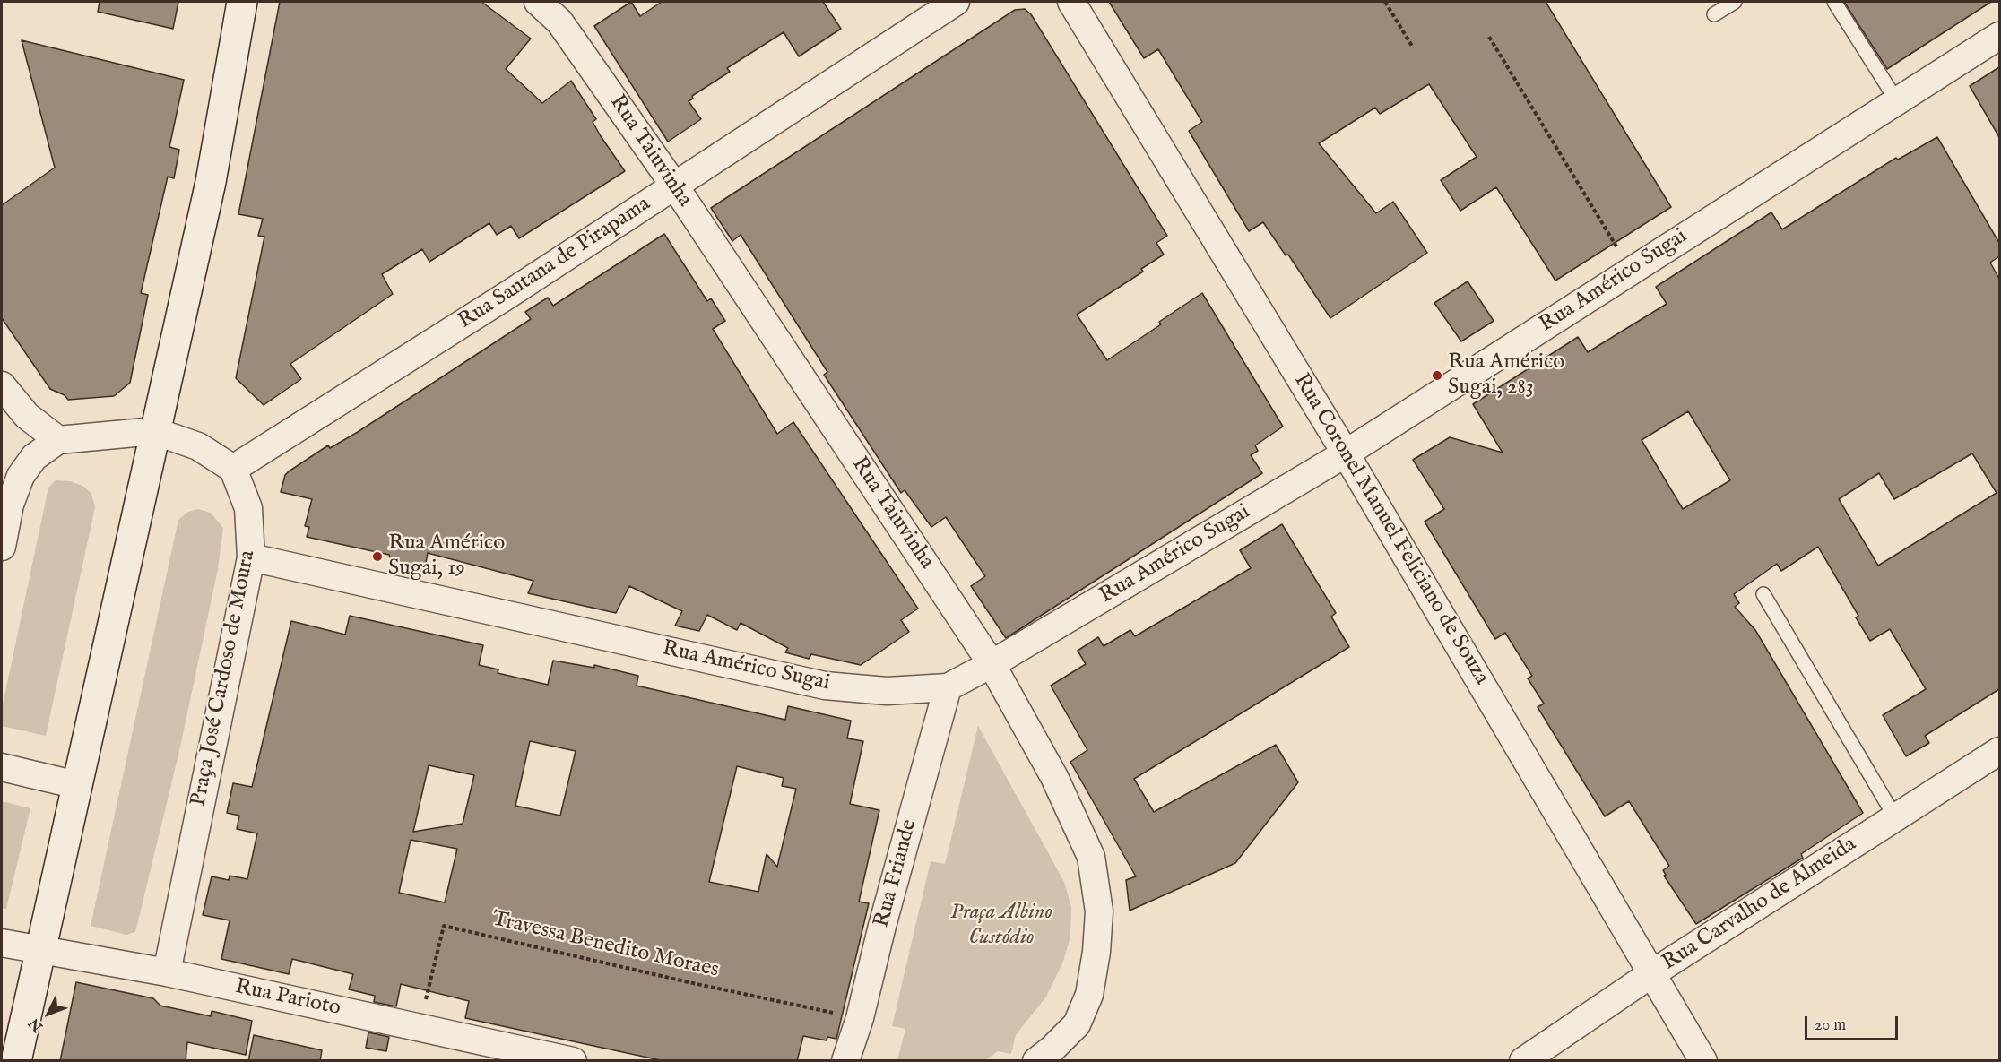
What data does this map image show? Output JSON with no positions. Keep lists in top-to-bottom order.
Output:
{
  "streets": {
    "street": [
      "Rua Taiuvinha",
      "Rua Santana de Pirapama",
      "Rua Américo Sugai",
      "Rua Coronel Manuel Feliciano de Souza",
      "Praça José Cardoso de Moura",
      "Rua Friande",
      "Rua Carvalho de Almeida",
      "Rua Parioto"
    ],
    "path": ["Travessa Benedito Moraes"]
  },
  "crossings": [
    ["Rua Taiuvinha", "Rua Santana de Pirapama"],
    ["Rua Taiuvinha", "Rua Américo Sugai"],
    ["Rua Santana de Pirapama", "Praça José Cardoso de Moura"],
    ["Rua Américo Sugai", "Rua Coronel Manuel Feliciano de Souza"],
    ["Rua Américo Sugai", "Praça José Cardoso de Moura"],
    ["Rua Américo Sugai", "Rua Friande"],
    ["Rua Coronel Manuel Feliciano de Souza", "Rua Carvalho de Almeida"],
    ["Praça José Cardoso de Moura", "Rua Parioto"],
    ["Rua Friande", "Travessa Benedito Moraes"],
    ["Travessa Benedito Moraes", "Rua Parioto"]
  ],
  "parks": ["Praça Albino Custódio"],
  "places": ["Rua Américo Sugai, 283", "Rua Américo Sugai, 19"],
  "scale_bar": "20 m",
  "north": "bottom left"
}
